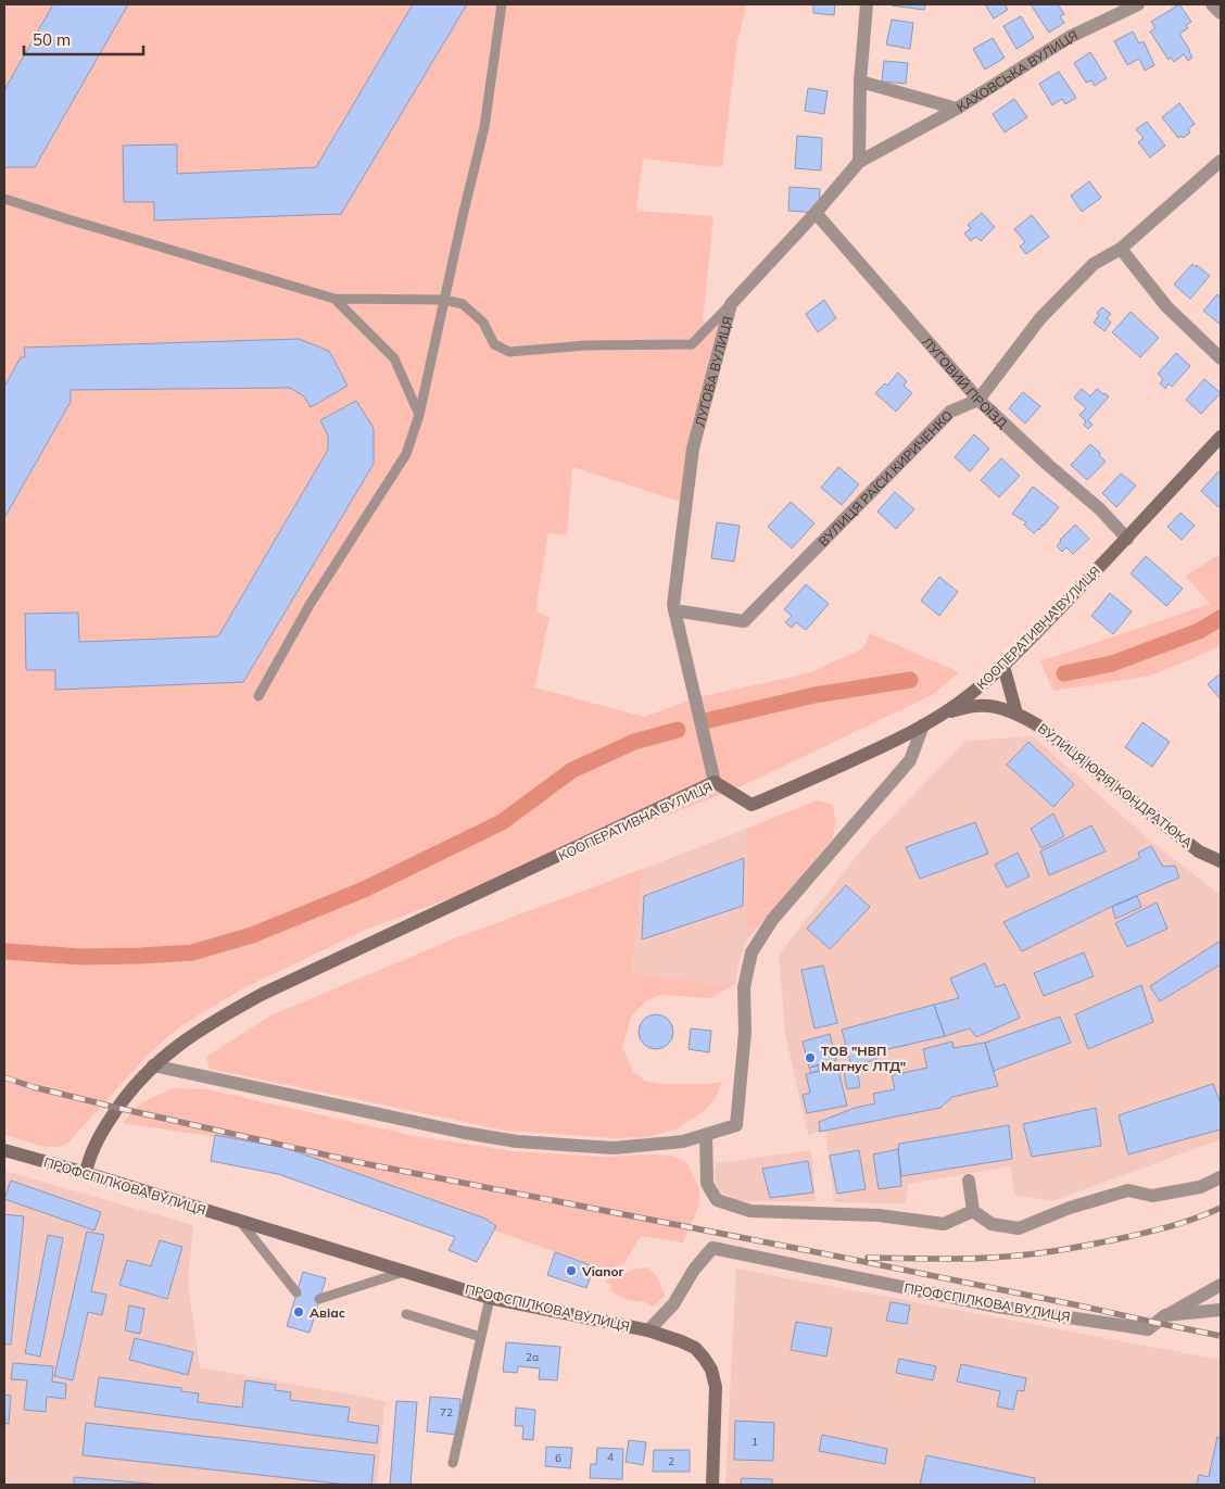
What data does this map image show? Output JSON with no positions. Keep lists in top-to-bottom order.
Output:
{
  "streets": {
    "street": [
      "КАХОВСЬКА ВУЛИЦЯ",
      "ЛУГОВА ВУЛИЦЯ",
      "ЛУГОВИЙ ПРОЇЗД",
      "ВУЛИЦЯ РАЇСИ КИРИЧЕНКО",
      "КООПЕРАТИВНА ВУЛИЦЯ",
      "ВУЛИЦЯ ЮРІЯ КОНДРАТЮКА",
      "ПРОФСПІЛКОВА ВУЛИЦЯ"
    ]
  },
  "crossings": [
    ["ЛУГОВА ВУЛИЦЯ", "ЛУГОВИЙ ПРОЇЗД"],
    ["ЛУГОВА ВУЛИЦЯ", "ВУЛИЦЯ РАЇСИ КИРИЧЕНКО"],
    ["ЛУГОВА ВУЛИЦЯ", "КООПЕРАТИВНА ВУЛИЦЯ"],
    ["ЛУГОВИЙ ПРОЇЗД", "ВУЛИЦЯ РАЇСИ КИРИЧЕНКО"],
    ["ЛУГОВИЙ ПРОЇЗД", "КООПЕРАТИВНА ВУЛИЦЯ"],
    ["КООПЕРАТИВНА ВУЛИЦЯ", "ВУЛИЦЯ ЮРІЯ КОНДРАТЮКА"],
    ["КООПЕРАТИВНА ВУЛИЦЯ", "ПРОФСПІЛКОВА ВУЛИЦЯ"]
  ],
  "places": ["ТОВ \"НВП Магнус ЛТД\"", "Vianor", "Авіас"],
  "house_numbers": [
    "2а",
    "72",
    "1",
    "4",
    "6",
    "2"
  ],
  "scale_bar": "50 m"
}
